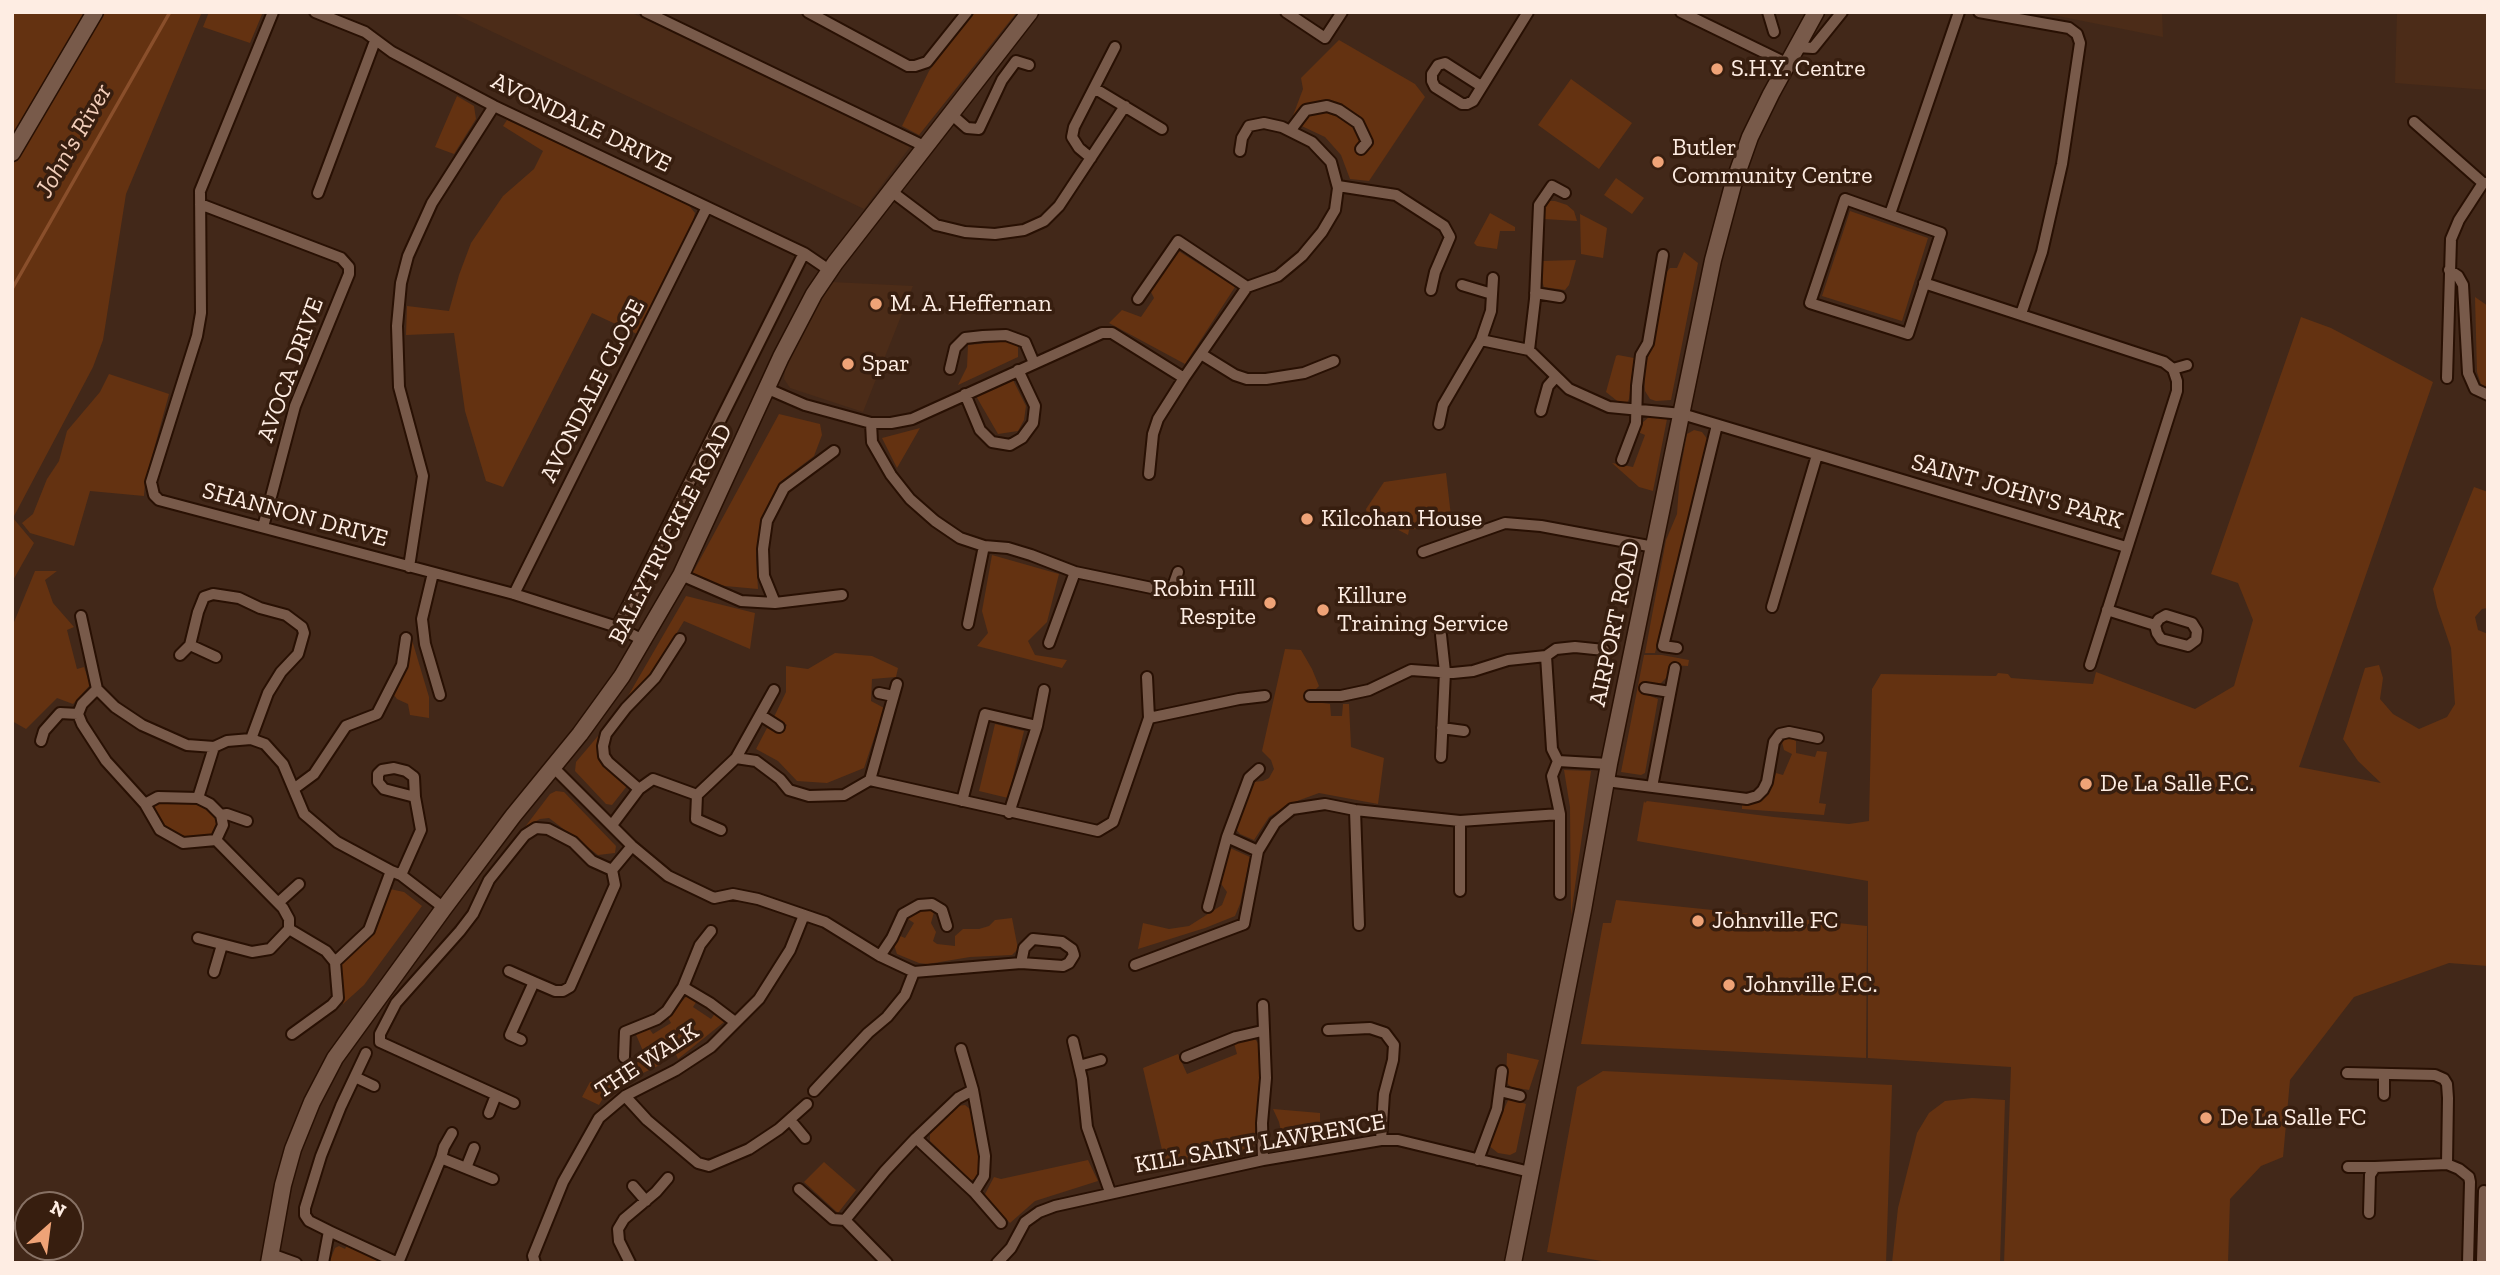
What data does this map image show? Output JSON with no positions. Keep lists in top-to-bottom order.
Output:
{
  "streets": {
    "street": [
      "AVONDALE DRIVE",
      "AVOCA DRIVE",
      "AVONDALE CLOSE",
      "SAINT JOHN'S PARK",
      "SHANNON DRIVE",
      "BALLYTRUCKLE ROAD",
      "AIRPORT ROAD",
      "THE WALK",
      "KILL SAINT LAWRENCE"
    ]
  },
  "crossings": [
    ["AVONDALE DRIVE", "AVONDALE CLOSE"],
    ["AVONDALE DRIVE", "BALLYTRUCKLE ROAD"],
    ["AVOCA DRIVE", "SHANNON DRIVE"],
    ["AVONDALE CLOSE", "SHANNON DRIVE"],
    ["SAINT JOHN'S PARK", "AIRPORT ROAD"],
    ["SHANNON DRIVE", "BALLYTRUCKLE ROAD"],
    ["AIRPORT ROAD", "KILL SAINT LAWRENCE"]
  ],
  "water": ["John's River"],
  "places": [
    "S.H.Y. Centre",
    "Butler Community Centre",
    "M. A. Heffernan",
    "Spar",
    "Kilcohan House",
    "Robin Hill Respite",
    "Killure Training Service",
    "De La Salle F.C.",
    "Johnville FC",
    "Johnville F.C.",
    "De La Salle FC"
  ],
  "north": "top right"
}
